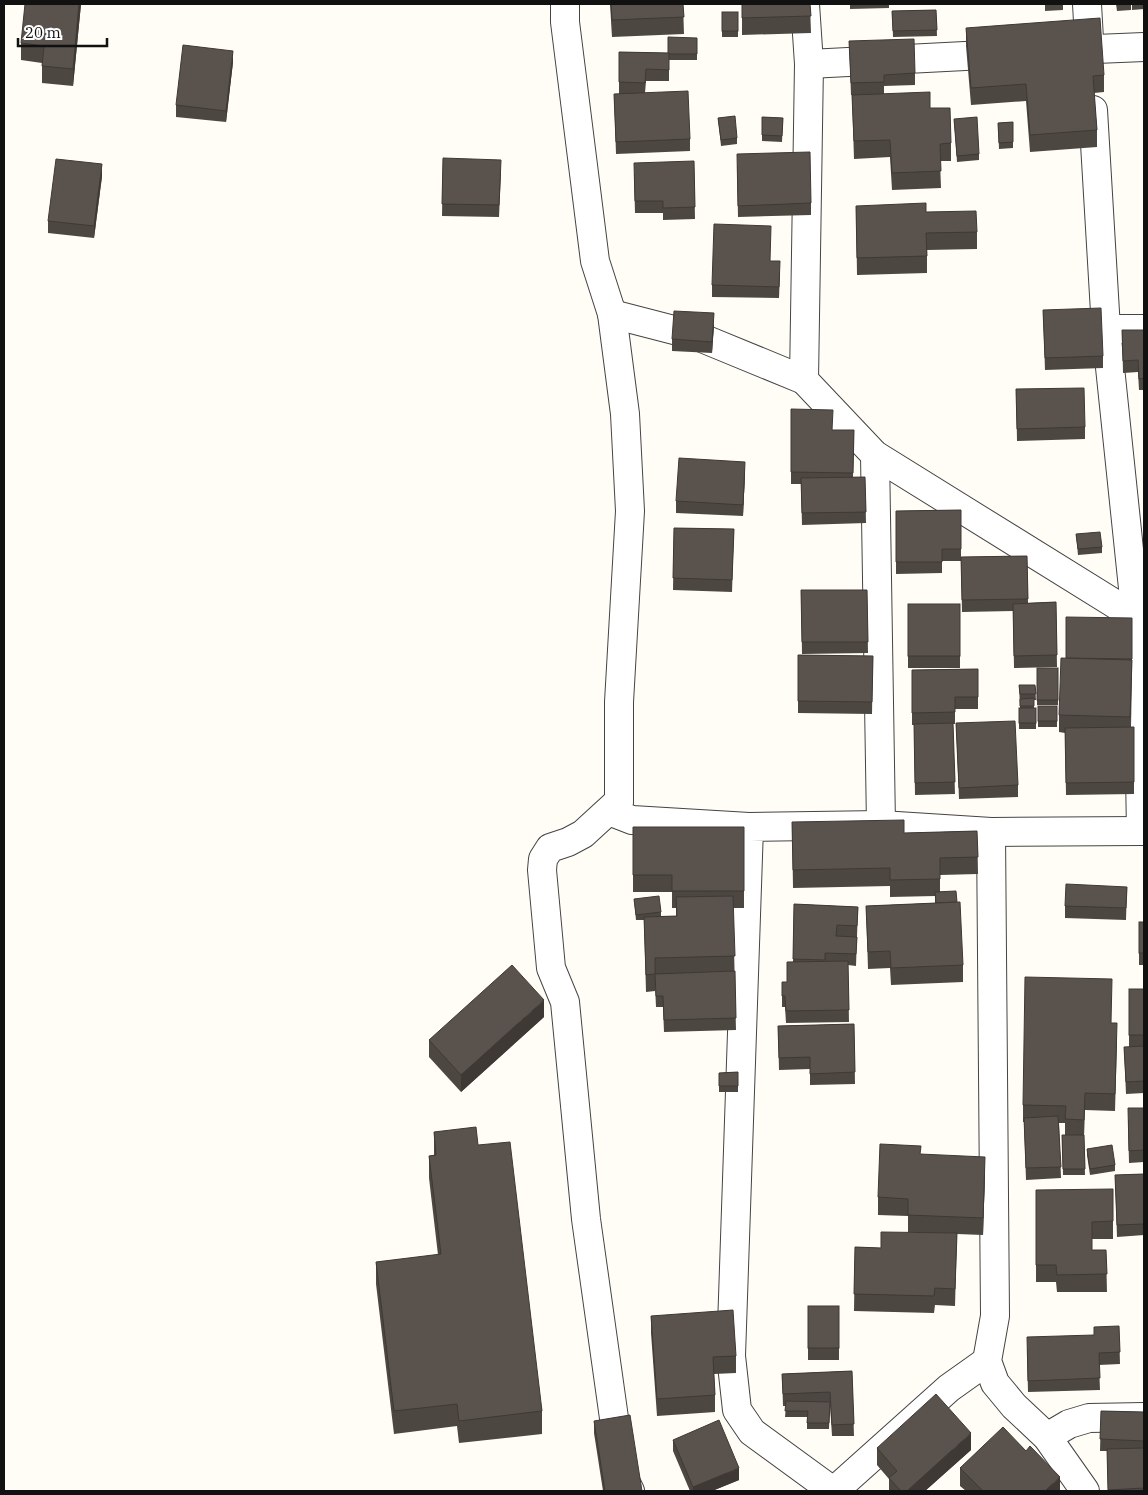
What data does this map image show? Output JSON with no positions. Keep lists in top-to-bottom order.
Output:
{
  "scale_bar": "20 m"
}
